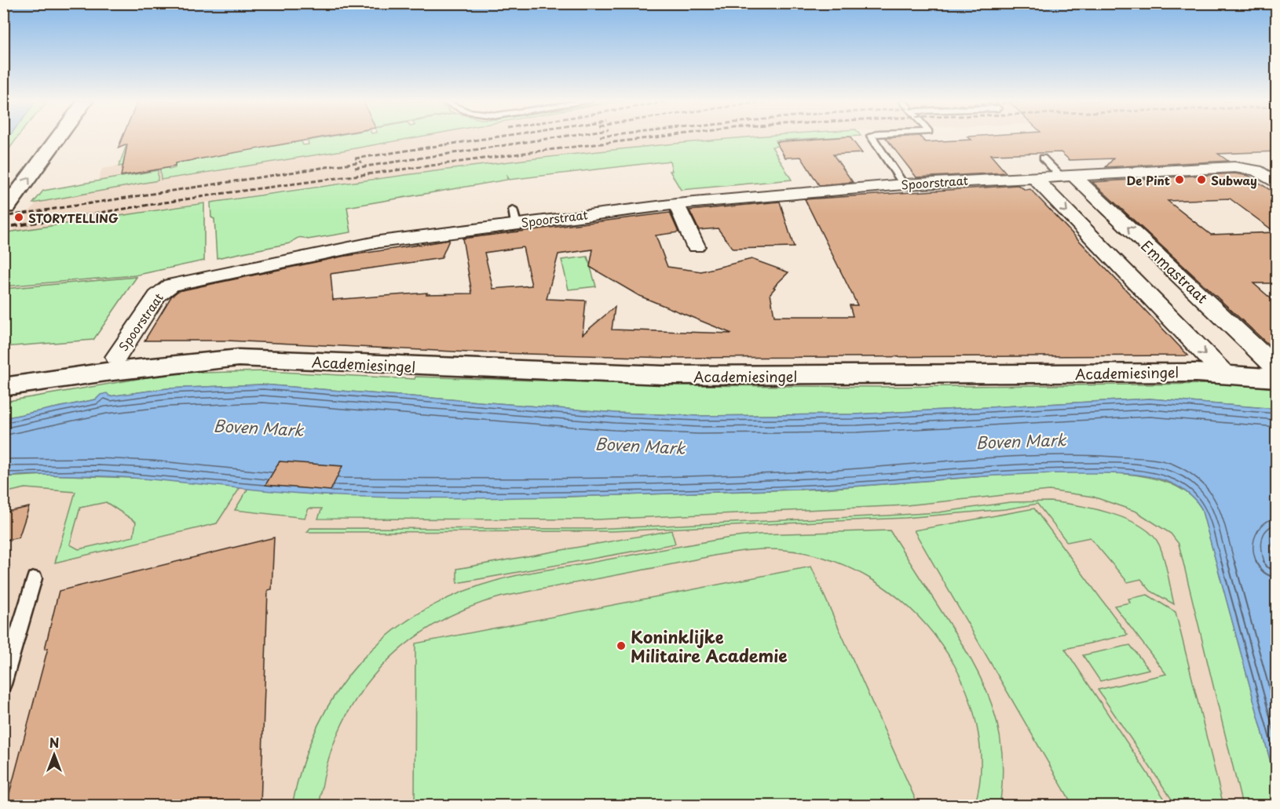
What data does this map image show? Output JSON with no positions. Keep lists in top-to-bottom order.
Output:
{
  "streets": {
    "street": ["Spoorstraat", "Emmastraat", "Academiesingel"]
  },
  "crossings": [
    ["Spoorstraat", "Emmastraat"],
    ["Spoorstraat", "Academiesingel"]
  ],
  "water": ["Boven Mark"],
  "places": [
    "De Pint",
    "Subway",
    "STORYTELLING",
    "Koninklijke Militaire Academie"
  ],
  "north": "top"
}
